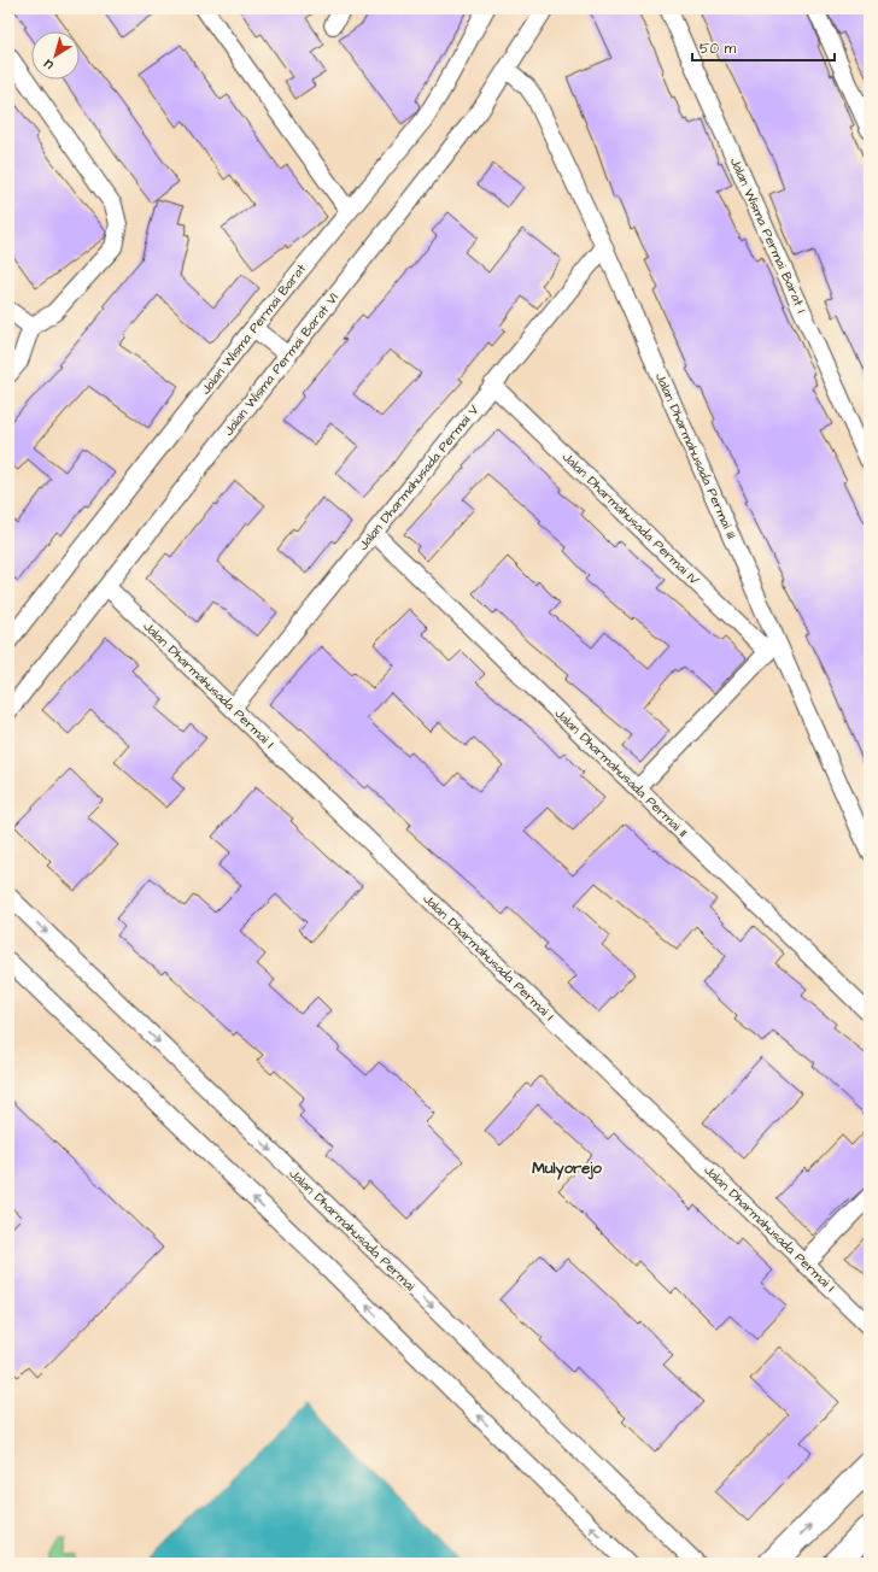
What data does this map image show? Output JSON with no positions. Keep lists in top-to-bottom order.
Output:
{
  "streets": {
    "street": [
      "Jalan Wisma Permai Barat I",
      "Jalan Wisma Permai Barat",
      "Jalan Wisma Permai Barat VI",
      "Jalan Dharmahusada Permai III",
      "Jalan Dharmahusada Permai V",
      "Jalan Dharmahusada Permai IV",
      "Jalan Dharmahusada Permai I",
      "Jalan Dharmahusada Permai II",
      "Jalan Dharmahusada Permai"
    ]
  },
  "crossings": [
    ["Jalan Wisma Permai Barat VI", "Jalan Dharmahusada Permai III"],
    ["Jalan Wisma Permai Barat VI", "Jalan Dharmahusada Permai I"],
    ["Jalan Dharmahusada Permai III", "Jalan Dharmahusada Permai V"],
    ["Jalan Dharmahusada Permai III", "Jalan Dharmahusada Permai IV"],
    ["Jalan Dharmahusada Permai V", "Jalan Dharmahusada Permai IV"],
    ["Jalan Dharmahusada Permai V", "Jalan Dharmahusada Permai I"],
    ["Jalan Dharmahusada Permai V", "Jalan Dharmahusada Permai II"]
  ],
  "districts": ["Mulyorejo"],
  "scale_bar": "50 m",
  "north": "bottom left"
}
